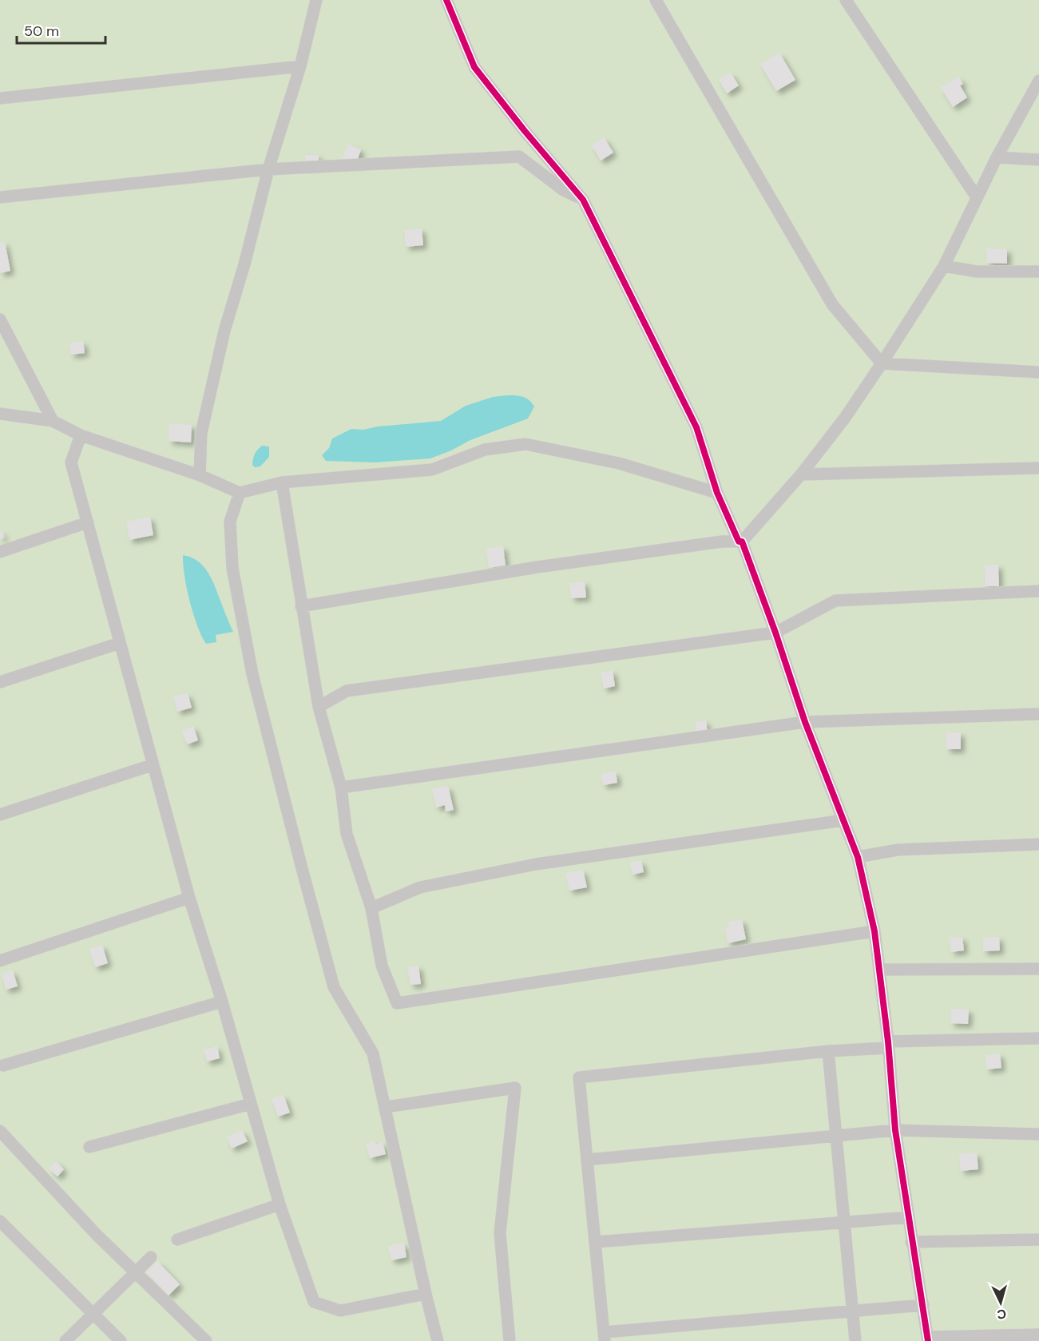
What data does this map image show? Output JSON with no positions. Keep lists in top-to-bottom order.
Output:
{
  "scale_bar": "50 m",
  "north": "bottom"
}
